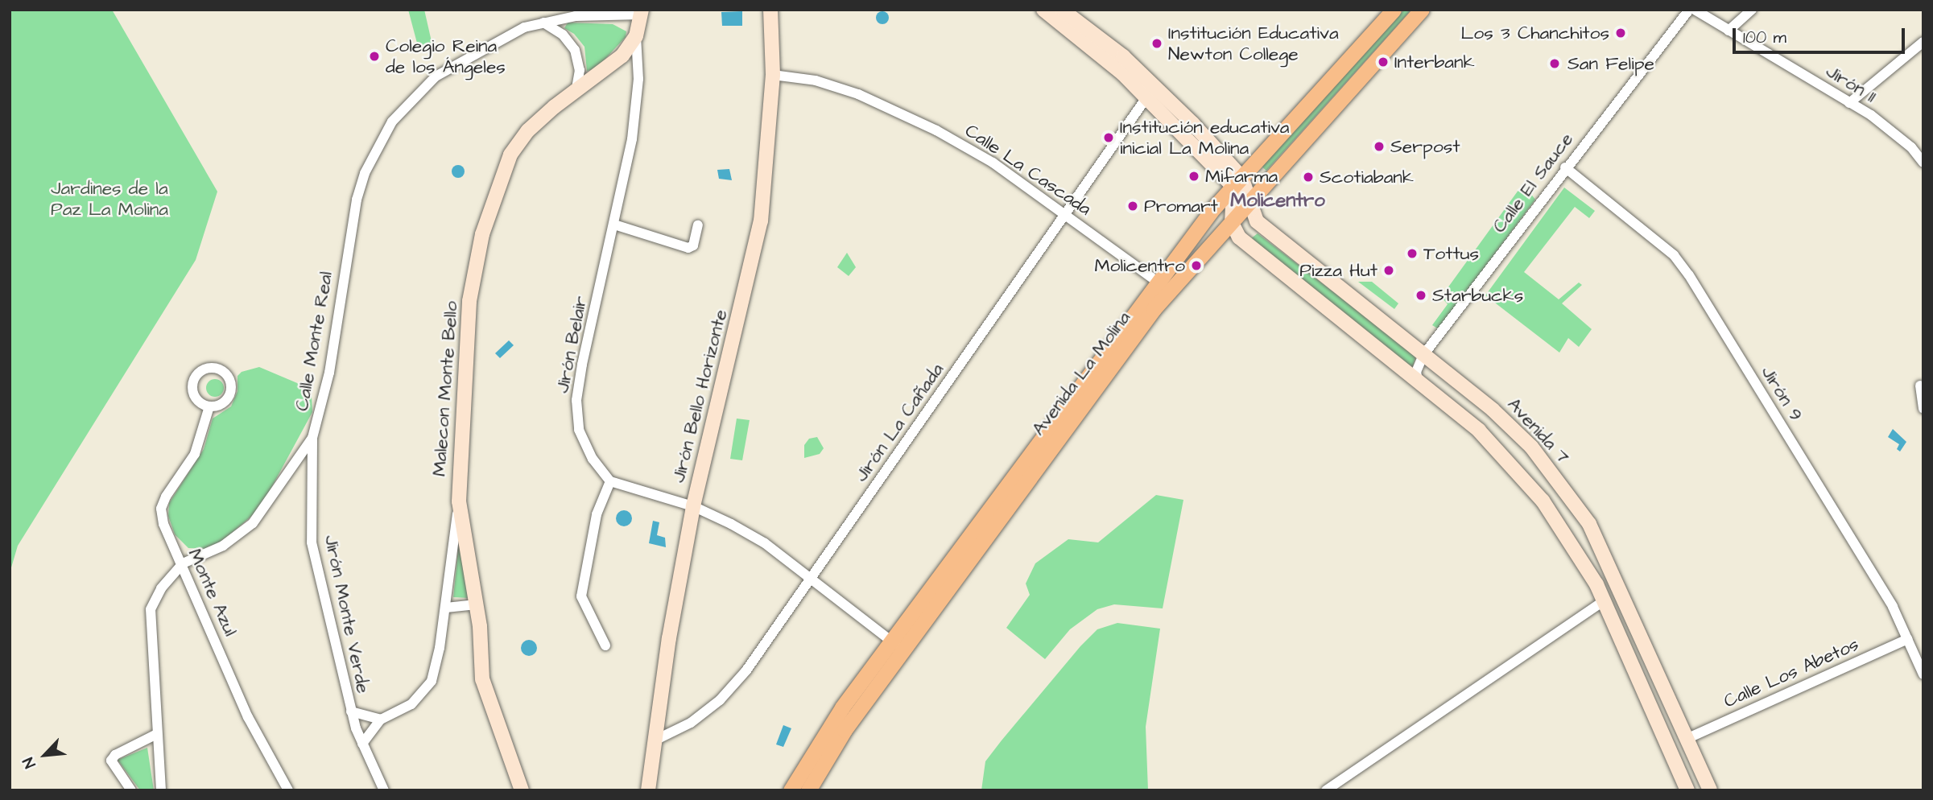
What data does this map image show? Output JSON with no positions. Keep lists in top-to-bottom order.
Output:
{
  "streets": {
    "main road": ["Avenida La Molina"],
    "street": [
      "Jirón 11",
      "Calle La Cascada",
      "Calle El Sauce",
      "Calle Monte Real",
      "Jirón Belair",
      "Malecon Monte Bello",
      "Jirón 9",
      "Jirón Bello Horizonte",
      "Jirón La Cañada",
      "Avenida 7",
      "Monte Azul",
      "Jirón Monte Verde",
      "Calle Los Abetos"
    ]
  },
  "crossings": [
    ["Calle La Cascada", "Avenida La Molina"],
    ["Calle La Cascada", "Jirón Bello Horizonte"],
    ["Calle La Cascada", "Jirón La Cañada"],
    ["Calle El Sauce", "Jirón 9"],
    ["Calle El Sauce", "Avenida 7"],
    ["Calle Monte Real", "Malecon Monte Bello"],
    ["Calle Monte Real", "Monte Azul"],
    ["Calle Monte Real", "Jirón Monte Verde"],
    ["Jirón Belair", "Malecon Monte Bello"],
    ["Avenida La Molina", "Avenida 7"],
    ["Jirón 9", "Calle Los Abetos"],
    ["Jirón Bello Horizonte", "Jirón La Cañada"],
    ["Avenida 7", "Calle Los Abetos"]
  ],
  "districts": ["Molicentro"],
  "parks": ["Jardines de la Paz La Molina"],
  "places": [
    "Los 3 Chanchitos",
    "Institución Educativa Newton College",
    "Colegio Reina de los Ángeles",
    "Interbank",
    "San Felipe",
    "Institución educativa inicial La Molina",
    "Serpost",
    "Mifarma",
    "Scotiabank",
    "Promart",
    "Tottus",
    "Molicentro",
    "Pizza Hut",
    "Starbucks"
  ],
  "scale_bar": "100 m",
  "north": "bottom left"
}
